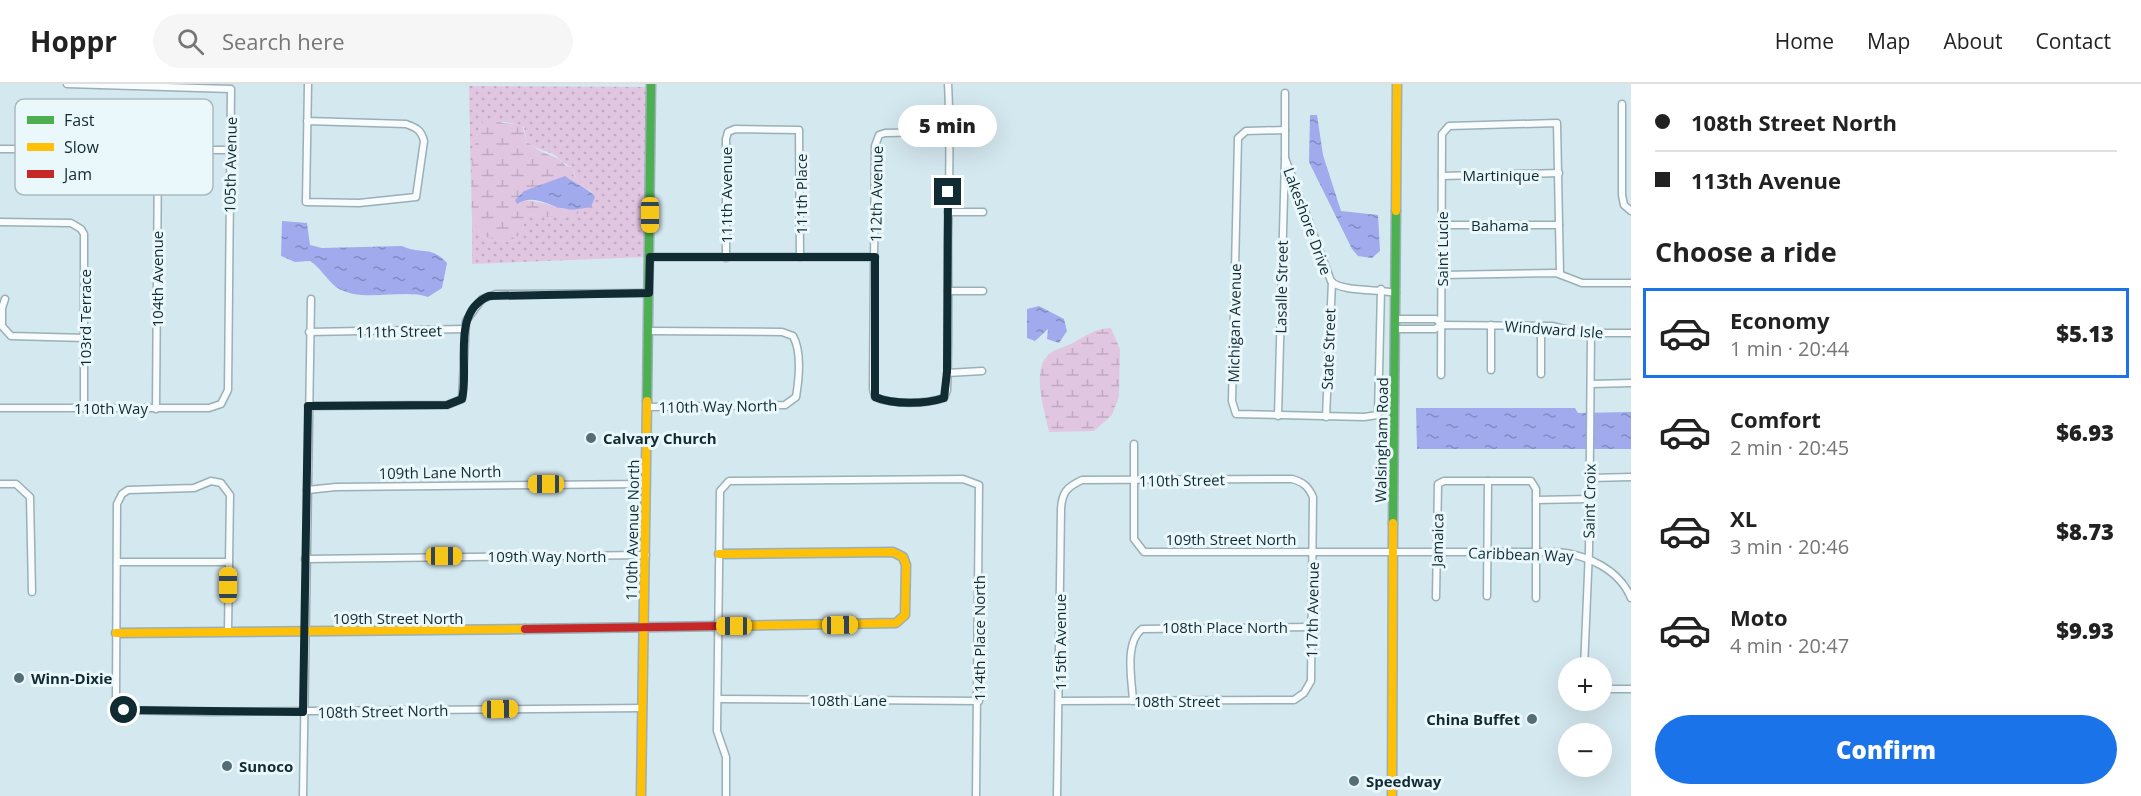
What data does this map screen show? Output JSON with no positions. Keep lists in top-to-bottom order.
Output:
{
  "streets": {
    "street": [
      "105th Avenue",
      "Martinique",
      "111th Place",
      "112th Avenue",
      "111th Avenue",
      "Lakeshore Drive",
      "Bahama",
      "Saint Lucie",
      "104th Avenue",
      "Lasalle Street",
      "103rd Terrace",
      "Michigan Avenue",
      "Windward Isle",
      "111th Street",
      "State Street",
      "110th Way North",
      "110th Way",
      "Walsingham Road",
      "109th Lane North",
      "110th Street",
      "Saint Croix",
      "110th Avenue North",
      "109th Street North",
      "Jamaica",
      "Caribbean Way",
      "109th Way North",
      "117th Avenue",
      "108th Place North",
      "114th Place North",
      "115th Avenue",
      "108th Lane",
      "108th Street",
      "108th Street North"
    ]
  },
  "crossings": [
    ["105th Avenue", "110th Way"],
    ["Martinique", "Saint Lucie"],
    ["111th Place", "111th Avenue"],
    ["Lakeshore Drive", "Lasalle Street"],
    ["Lakeshore Drive", "Michigan Avenue"],
    ["Lakeshore Drive", "State Street"],
    ["Lakeshore Drive", "Walsingham Road"],
    ["Bahama", "Saint Lucie"],
    ["Saint Lucie", "Windward Isle"],
    ["104th Avenue", "110th Way"],
    ["Lasalle Street", "Michigan Avenue"],
    ["103rd Terrace", "110th Way"],
    ["Michigan Avenue", "State Street"],
    ["Windward Isle", "Saint Croix"],
    ["110th Way North", "110th Avenue North"],
    ["Walsingham Road", "109th Street North"],
    ["Walsingham Road", "Caribbean Way"],
    ["109th Lane North", "110th Avenue North"],
    ["110th Street", "109th Street North"],
    ["110th Street", "117th Avenue"],
    ["110th Street", "115th Avenue"],
    ["Saint Croix", "Caribbean Way"],
    ["110th Avenue North", "109th Street North"],
    ["110th Avenue North", "109th Way North"],
    ["110th Avenue North", "108th Street North"],
    ["109th Street North", "Caribbean Way"],
    ["109th Street North", "117th Avenue"],
    ["109th Street North", "114th Place North"],
    ["109th Street North", "108th Street North"],
    ["Jamaica", "Caribbean Way"],
    ["117th Avenue", "108th Place North"],
    ["117th Avenue", "108th Street"],
    ["108th Place North", "108th Street"],
    ["114th Place North", "108th Lane"],
    ["115th Avenue", "108th Street"]
  ],
  "places": [
    "Calvary Church",
    "Winn-Dixie",
    "China Buffet",
    "Sunoco",
    "Speedway"
  ],
  "legend": ["Fast", "Slow", "Jam"],
  "page": {
    "header": "Hoppr",
    "search": "Search here",
    "nav": [
      "Home",
      "Map",
      "About",
      "Contact"
    ],
    "banner": ["108th Street North", "113th Avenue"],
    "bubble": "5 min",
    "heading": "Choose a ride",
    "list": [
      {
        "name": "Economy",
        "note": "1 min · 20:44",
        "value": "$5.13"
      },
      {
        "name": "Comfort",
        "note": "2 min · 20:45",
        "value": "$6.93"
      },
      {
        "name": "XL",
        "note": "3 min · 20:46",
        "value": "$8.73"
      },
      {
        "name": "Moto",
        "note": "4 min · 20:47",
        "value": "$9.93"
      }
    ],
    "map_buttons": ["+", "−"],
    "buttons": "Confirm"
  }
}
